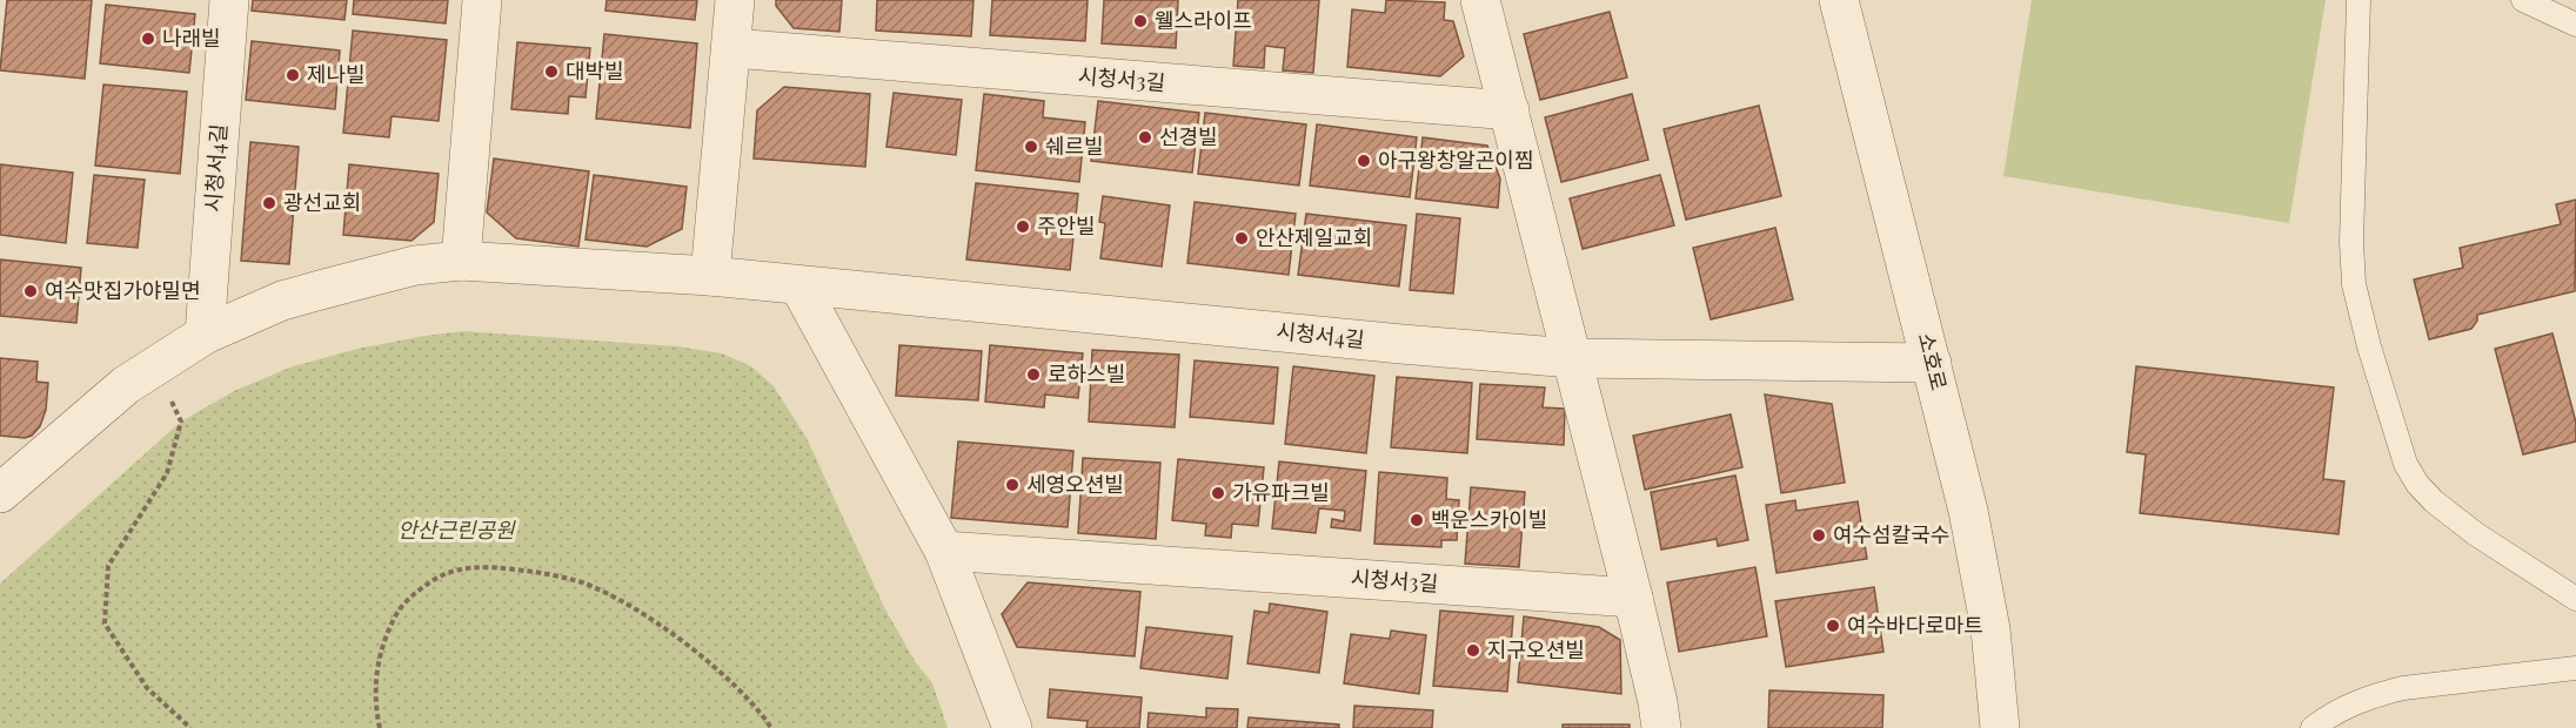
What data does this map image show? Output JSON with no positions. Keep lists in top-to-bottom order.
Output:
{
  "streets": {
    "street": ["시청서3길", "시청서4길", "소호로"]
  },
  "crossings": [
    ["시청서4길", "소호로"]
  ],
  "parks": ["안산근린공원"],
  "places": [
    "웰스라이프",
    "나래빌",
    "대박빌",
    "제나빌",
    "선경빌",
    "쉐르빌",
    "아구왕창알곤이찜",
    "광선교회",
    "주안빌",
    "안산제일교회",
    "여수맛집가야밀면",
    "로하스빌",
    "세영오션빌",
    "가유파크빌",
    "백운스카이빌",
    "여수섬칼국수",
    "여수바다로마트",
    "지구오션빌"
  ]
}
